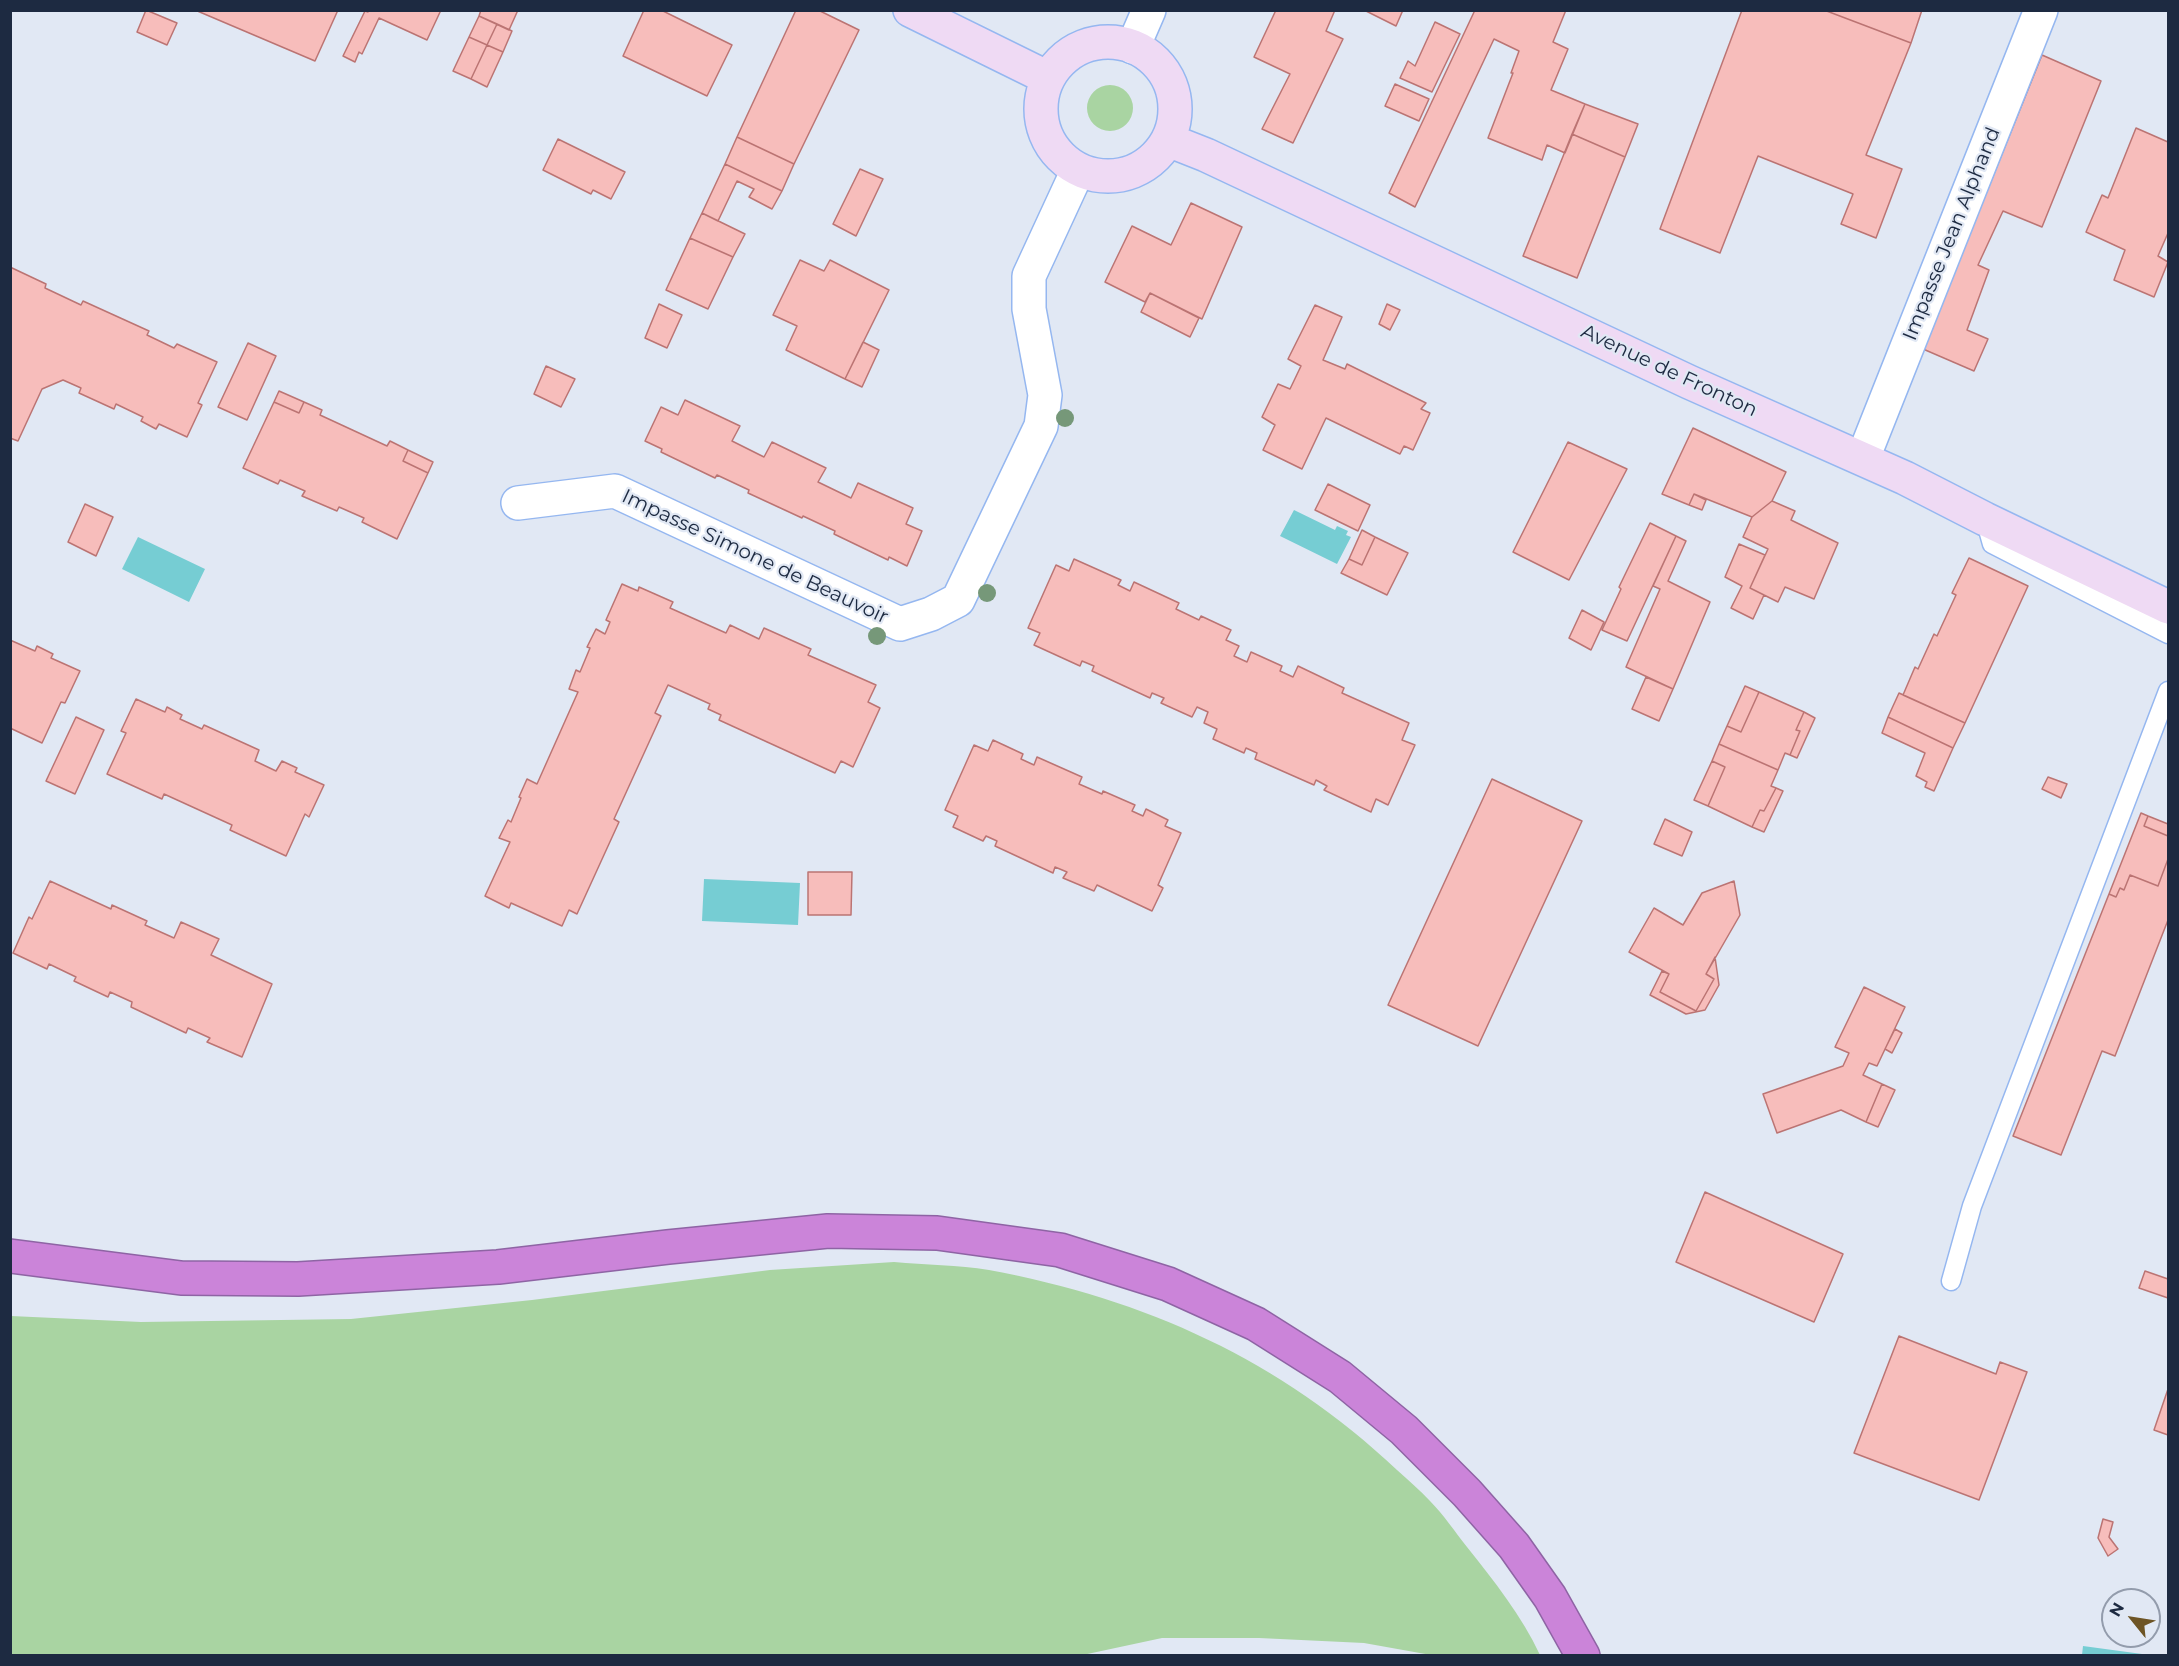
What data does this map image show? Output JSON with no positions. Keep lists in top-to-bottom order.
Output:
{
  "streets": {
    "main road": ["Avenue de Fronton"],
    "street": ["Impasse Jean Alphand", "Impasse Simone de Beauvoir"]
  },
  "crossings": [
    ["Impasse Jean Alphand", "Avenue de Fronton"],
    ["Avenue de Fronton", "Impasse Simone de Beauvoir"]
  ],
  "north": "top left"
}
